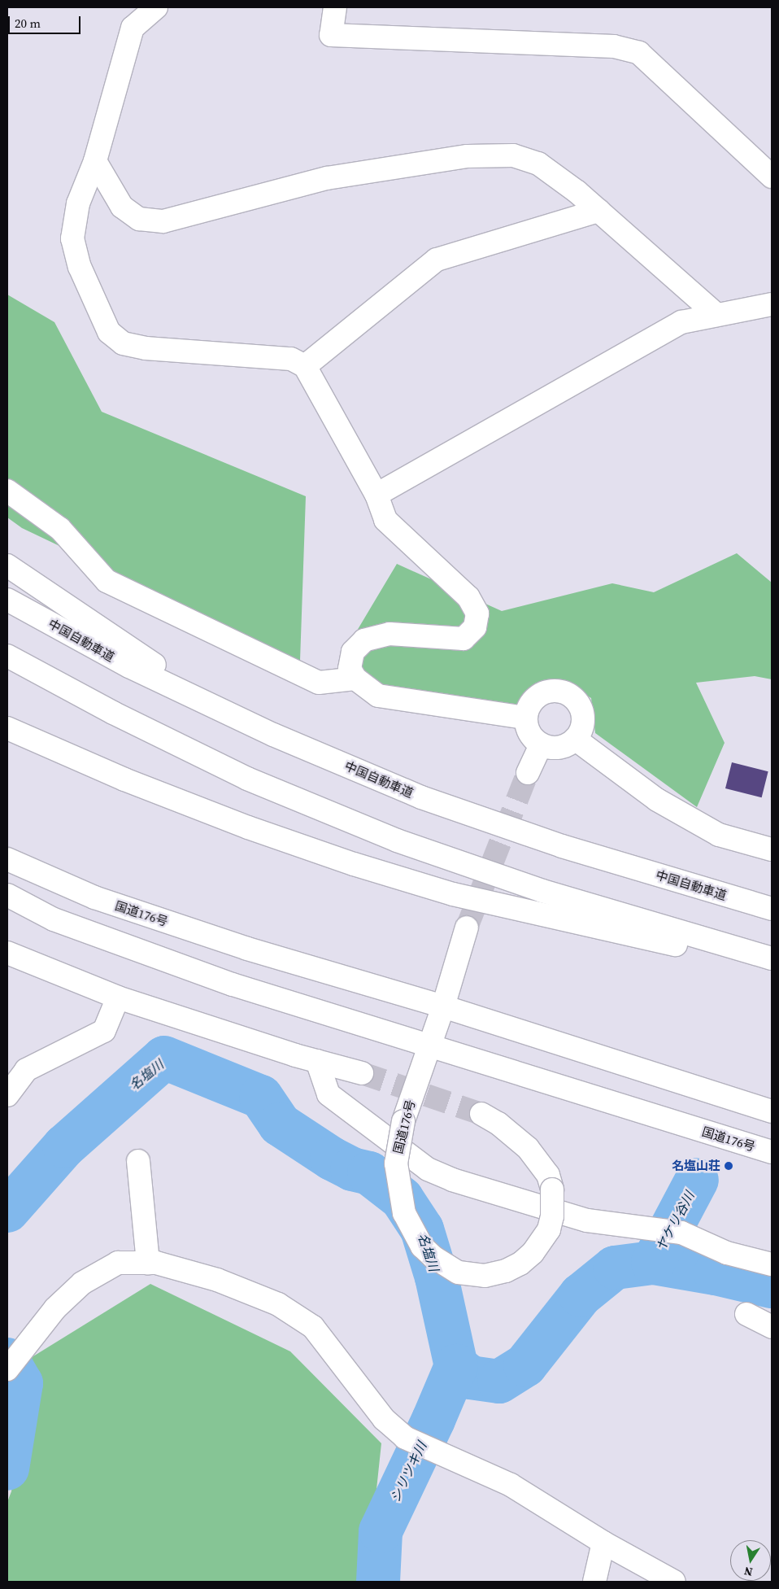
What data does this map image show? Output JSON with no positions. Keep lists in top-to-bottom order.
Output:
{
  "streets": {
    "main road": ["中国自動車道", "国道176号"]
  },
  "water": ["名塩川", "ヤケリ谷川", "シリツキ川"],
  "places": ["名塩山荘"],
  "scale_bar": "20 m",
  "north": "bottom"
}
